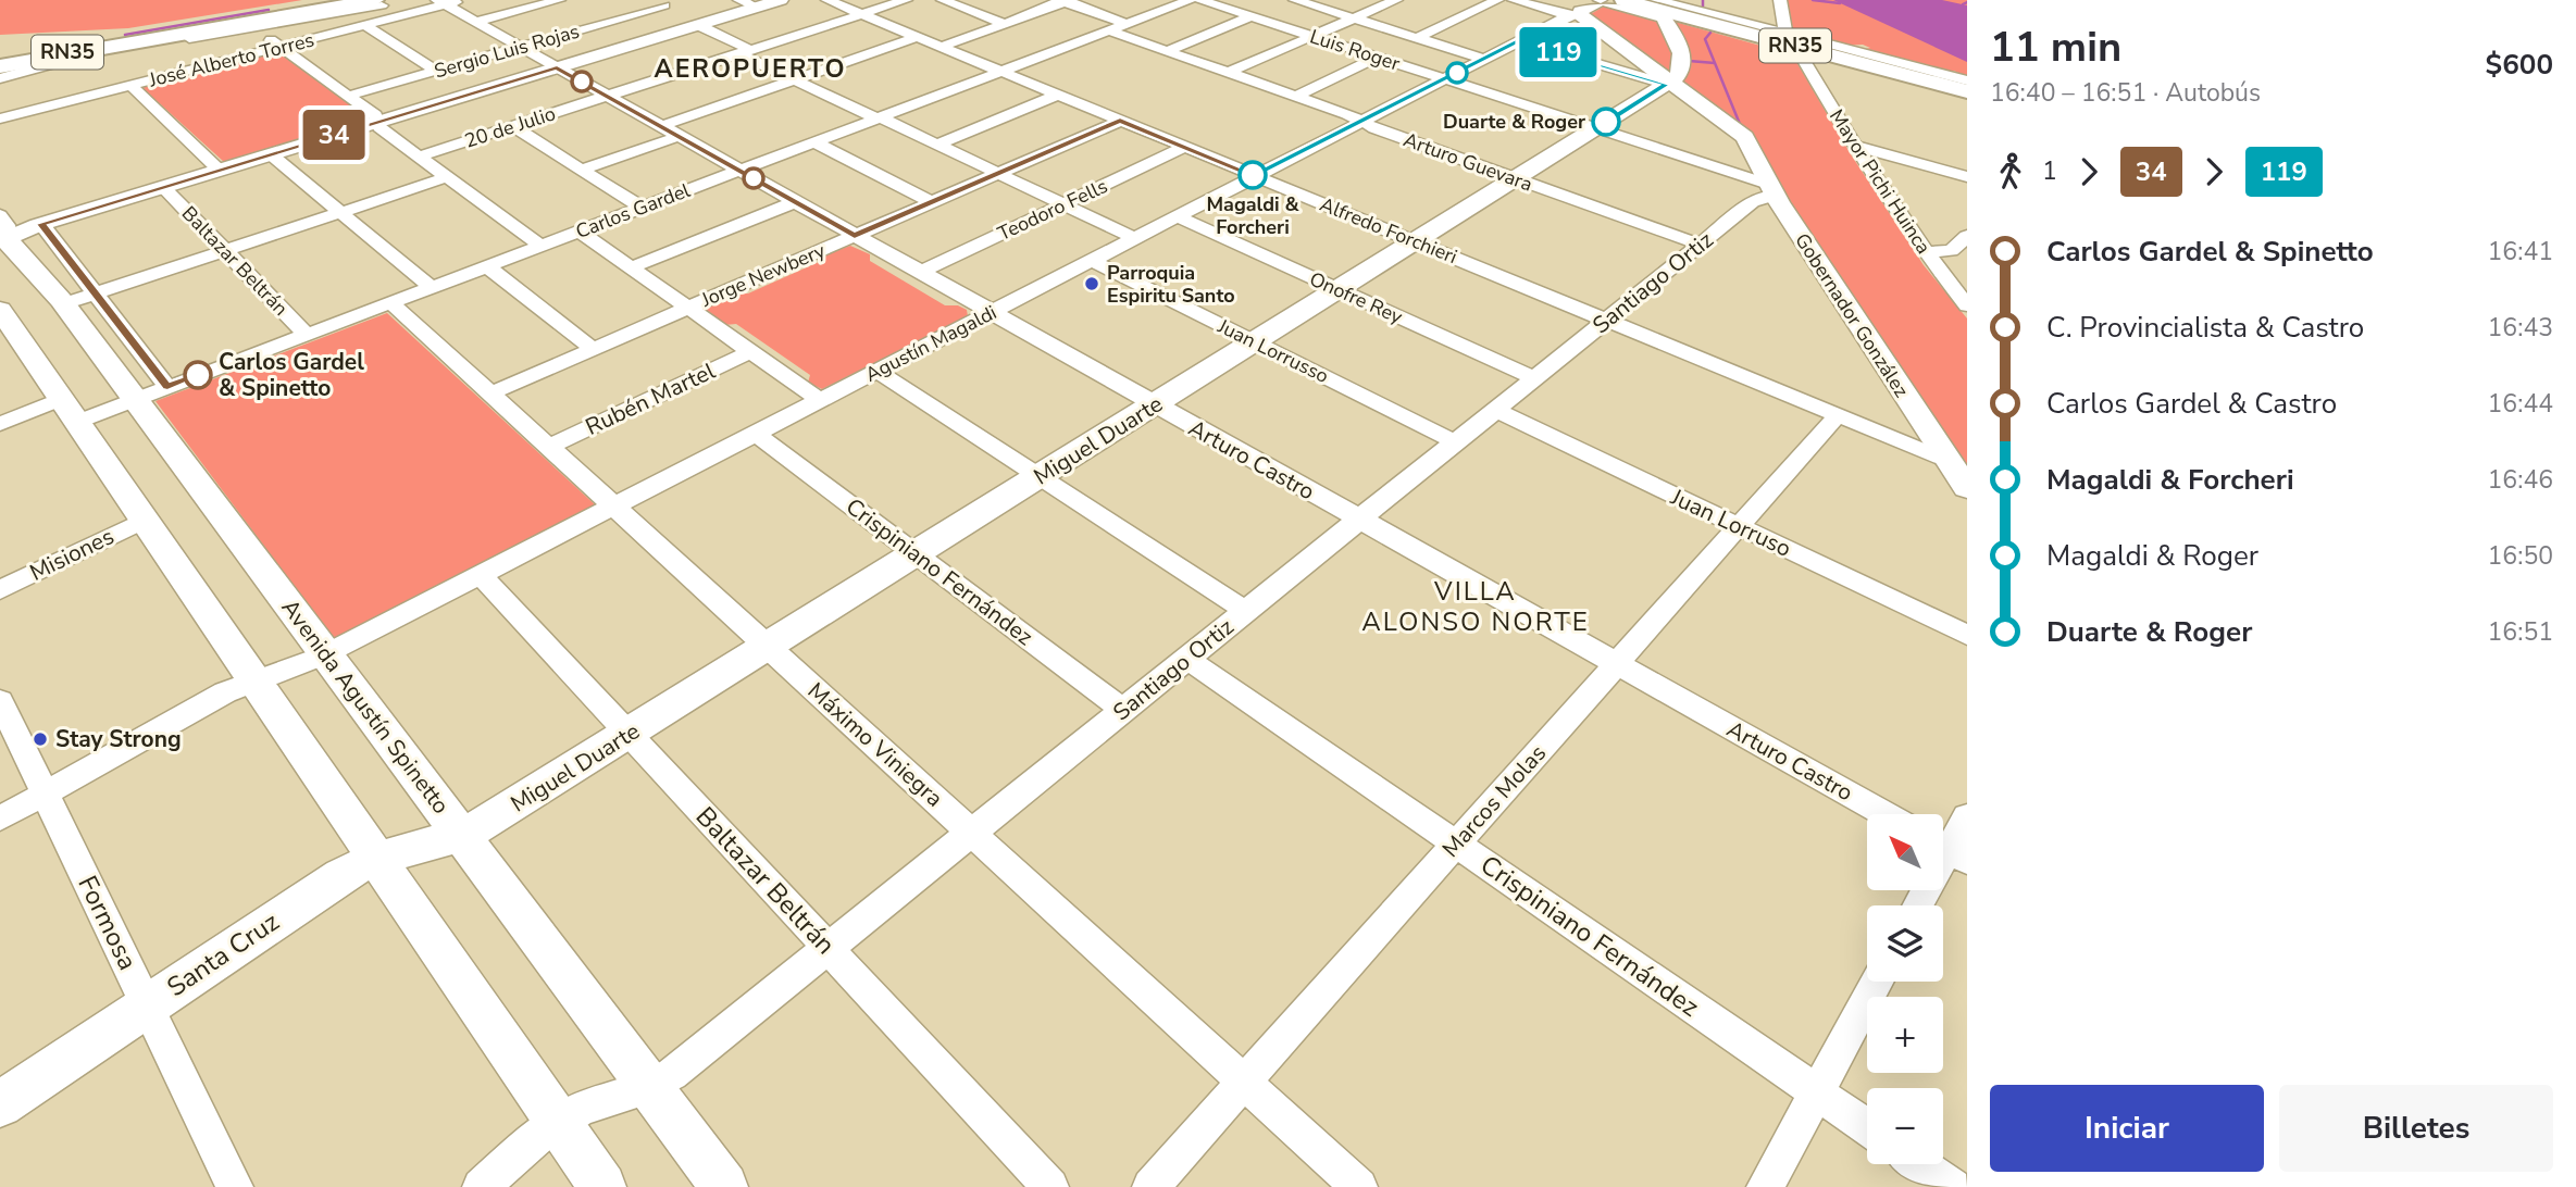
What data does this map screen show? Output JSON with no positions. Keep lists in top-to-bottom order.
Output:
{
  "streets": {
    "highway": ["RN35"],
    "main road": [
      "Gobernador González",
      "Agustín Magaldi",
      "Miguel Duarte",
      "Avenida Agustín Spinetto",
      "Santa Cruz"
    ],
    "street": [
      "Luis Roger",
      "Sergio Luis Rojas",
      "José Alberto Torres",
      "20 de Julio",
      "Arturo Guevara",
      "Mayor Pichi Huinca",
      "Teodoro Fells",
      "Carlos Gardel",
      "Alfredo Forchieri",
      "Baltazar Beltrán",
      "Jorge Newbery",
      "Santiago Ortiz",
      "Onofre Rey",
      "Juan Lorrusso",
      "Rubén Martel",
      "Arturo Castro",
      "Juan Lorruso",
      "Misiones",
      "Crispiniano Fernández",
      "Máximo Viniegra",
      "Marcos Molas",
      "Formosa"
    ]
  },
  "crossings": [
    ["RN35", "José Alberto Torres"],
    ["RN35", "Mayor Pichi Huinca"],
    ["Luis Roger", "Santiago Ortiz"],
    ["Luis Roger", "Gobernador González"],
    ["Luis Roger", "Agustín Magaldi"],
    ["Luis Roger", "Miguel Duarte"],
    ["Sergio Luis Rojas", "Arturo Castro"],
    ["José Alberto Torres", "Arturo Castro"],
    ["20 de Julio", "Alfredo Forchieri"],
    ["20 de Julio", "Baltazar Beltrán"],
    ["20 de Julio", "Arturo Castro"],
    ["20 de Julio", "Avenida Agustín Spinetto"],
    ["Arturo Guevara", "Carlos Gardel"],
    ["Arturo Guevara", "Santiago Ortiz"],
    ["Arturo Guevara", "Agustín Magaldi"],
    ["Arturo Guevara", "Miguel Duarte"],
    ["Teodoro Fells", "Alfredo Forchieri"],
    ["Teodoro Fells", "Arturo Castro"],
    ["Carlos Gardel", "Alfredo Forchieri"],
    ["Carlos Gardel", "Baltazar Beltrán"],
    ["Carlos Gardel", "Arturo Castro"],
    ["Carlos Gardel", "Avenida Agustín Spinetto"],
    ["Carlos Gardel", "Máximo Viniegra"],
    ["Alfredo Forchieri", "Jorge Newbery"],
    ["Alfredo Forchieri", "Santiago Ortiz"],
    ["Alfredo Forchieri", "Gobernador González"],
    ["Alfredo Forchieri", "Agustín Magaldi"],
    ["Alfredo Forchieri", "Miguel Duarte"],
    ["Alfredo Forchieri", "Marcos Molas"],
    ["Baltazar Beltrán", "Santiago Ortiz"],
    ["Baltazar Beltrán", "Agustín Magaldi"],
    ["Baltazar Beltrán", "Miguel Duarte"],
    ["Jorge Newbery", "Arturo Castro"],
    ["Jorge Newbery", "Máximo Viniegra"],
    ["Santiago Ortiz", "Onofre Rey"],
    ["Santiago Ortiz", "Gobernador González"],
    ["Santiago Ortiz", "Juan Lorrusso"],
    ["Santiago Ortiz", "Arturo Castro"],
    ["Santiago Ortiz", "Juan Lorruso"],
    ["Santiago Ortiz", "Crispiniano Fernández"],
    ["Santiago Ortiz", "Avenida Agustín Spinetto"],
    ["Santiago Ortiz", "Máximo Viniegra"],
    ["Onofre Rey", "Agustín Magaldi"],
    ["Onofre Rey", "Miguel Duarte"],
    ["Gobernador González", "Miguel Duarte"],
    ["Agustín Magaldi", "Juan Lorrusso"],
    ["Agustín Magaldi", "Arturo Castro"],
    ["Agustín Magaldi", "Crispiniano Fernández"],
    ["Agustín Magaldi", "Avenida Agustín Spinetto"],
    ["Agustín Magaldi", "Máximo Viniegra"],
    ["Agustín Magaldi", "Formosa"],
    ["Juan Lorrusso", "Miguel Duarte"],
    ["Rubén Martel", "Máximo Viniegra"],
    ["Miguel Duarte", "Arturo Castro"],
    ["Miguel Duarte", "Crispiniano Fernández"],
    ["Miguel Duarte", "Avenida Agustín Spinetto"],
    ["Miguel Duarte", "Máximo Viniegra"],
    ["Miguel Duarte", "Santa Cruz"],
    ["Arturo Castro", "Marcos Molas"],
    ["Juan Lorruso", "Marcos Molas"],
    ["Crispiniano Fernández", "Marcos Molas"],
    ["Avenida Agustín Spinetto", "Santa Cruz"],
    ["Máximo Viniegra", "Marcos Molas"],
    ["Formosa", "Santa Cruz"]
  ],
  "districts": ["AEROPUERTO", "VILLA ALONSO NORTE"],
  "places": [
    "Duarte & Roger",
    "Magaldi & Forcheri",
    "Parroquia Espiritu Santo",
    "Carlos Gardel & Spinetto",
    "Stay Strong"
  ],
  "lines": ["bus line 119", "bus line 34"],
  "north": "top left",
  "page": {
    "on_map": ["34", "119"],
    "heading": ["11 min", "16:40 – 16:51 · Autobús", "$600"],
    "legs": ["1", "34", "119"],
    "list": [
      {
        "name": "Carlos Gardel & Spinetto",
        "value": "16:41"
      },
      {
        "name": "C. Provincialista & Castro",
        "value": "16:43"
      },
      {
        "name": "Carlos Gardel & Castro",
        "value": "16:44"
      },
      {
        "name": "Magaldi & Forcheri",
        "value": "16:46"
      },
      {
        "name": "Magaldi & Roger",
        "value": "16:50"
      },
      {
        "name": "Duarte & Roger",
        "value": "16:51"
      }
    ],
    "map_buttons": ["+", "−"],
    "buttons": ["Iniciar", "Billetes"]
  }
}
